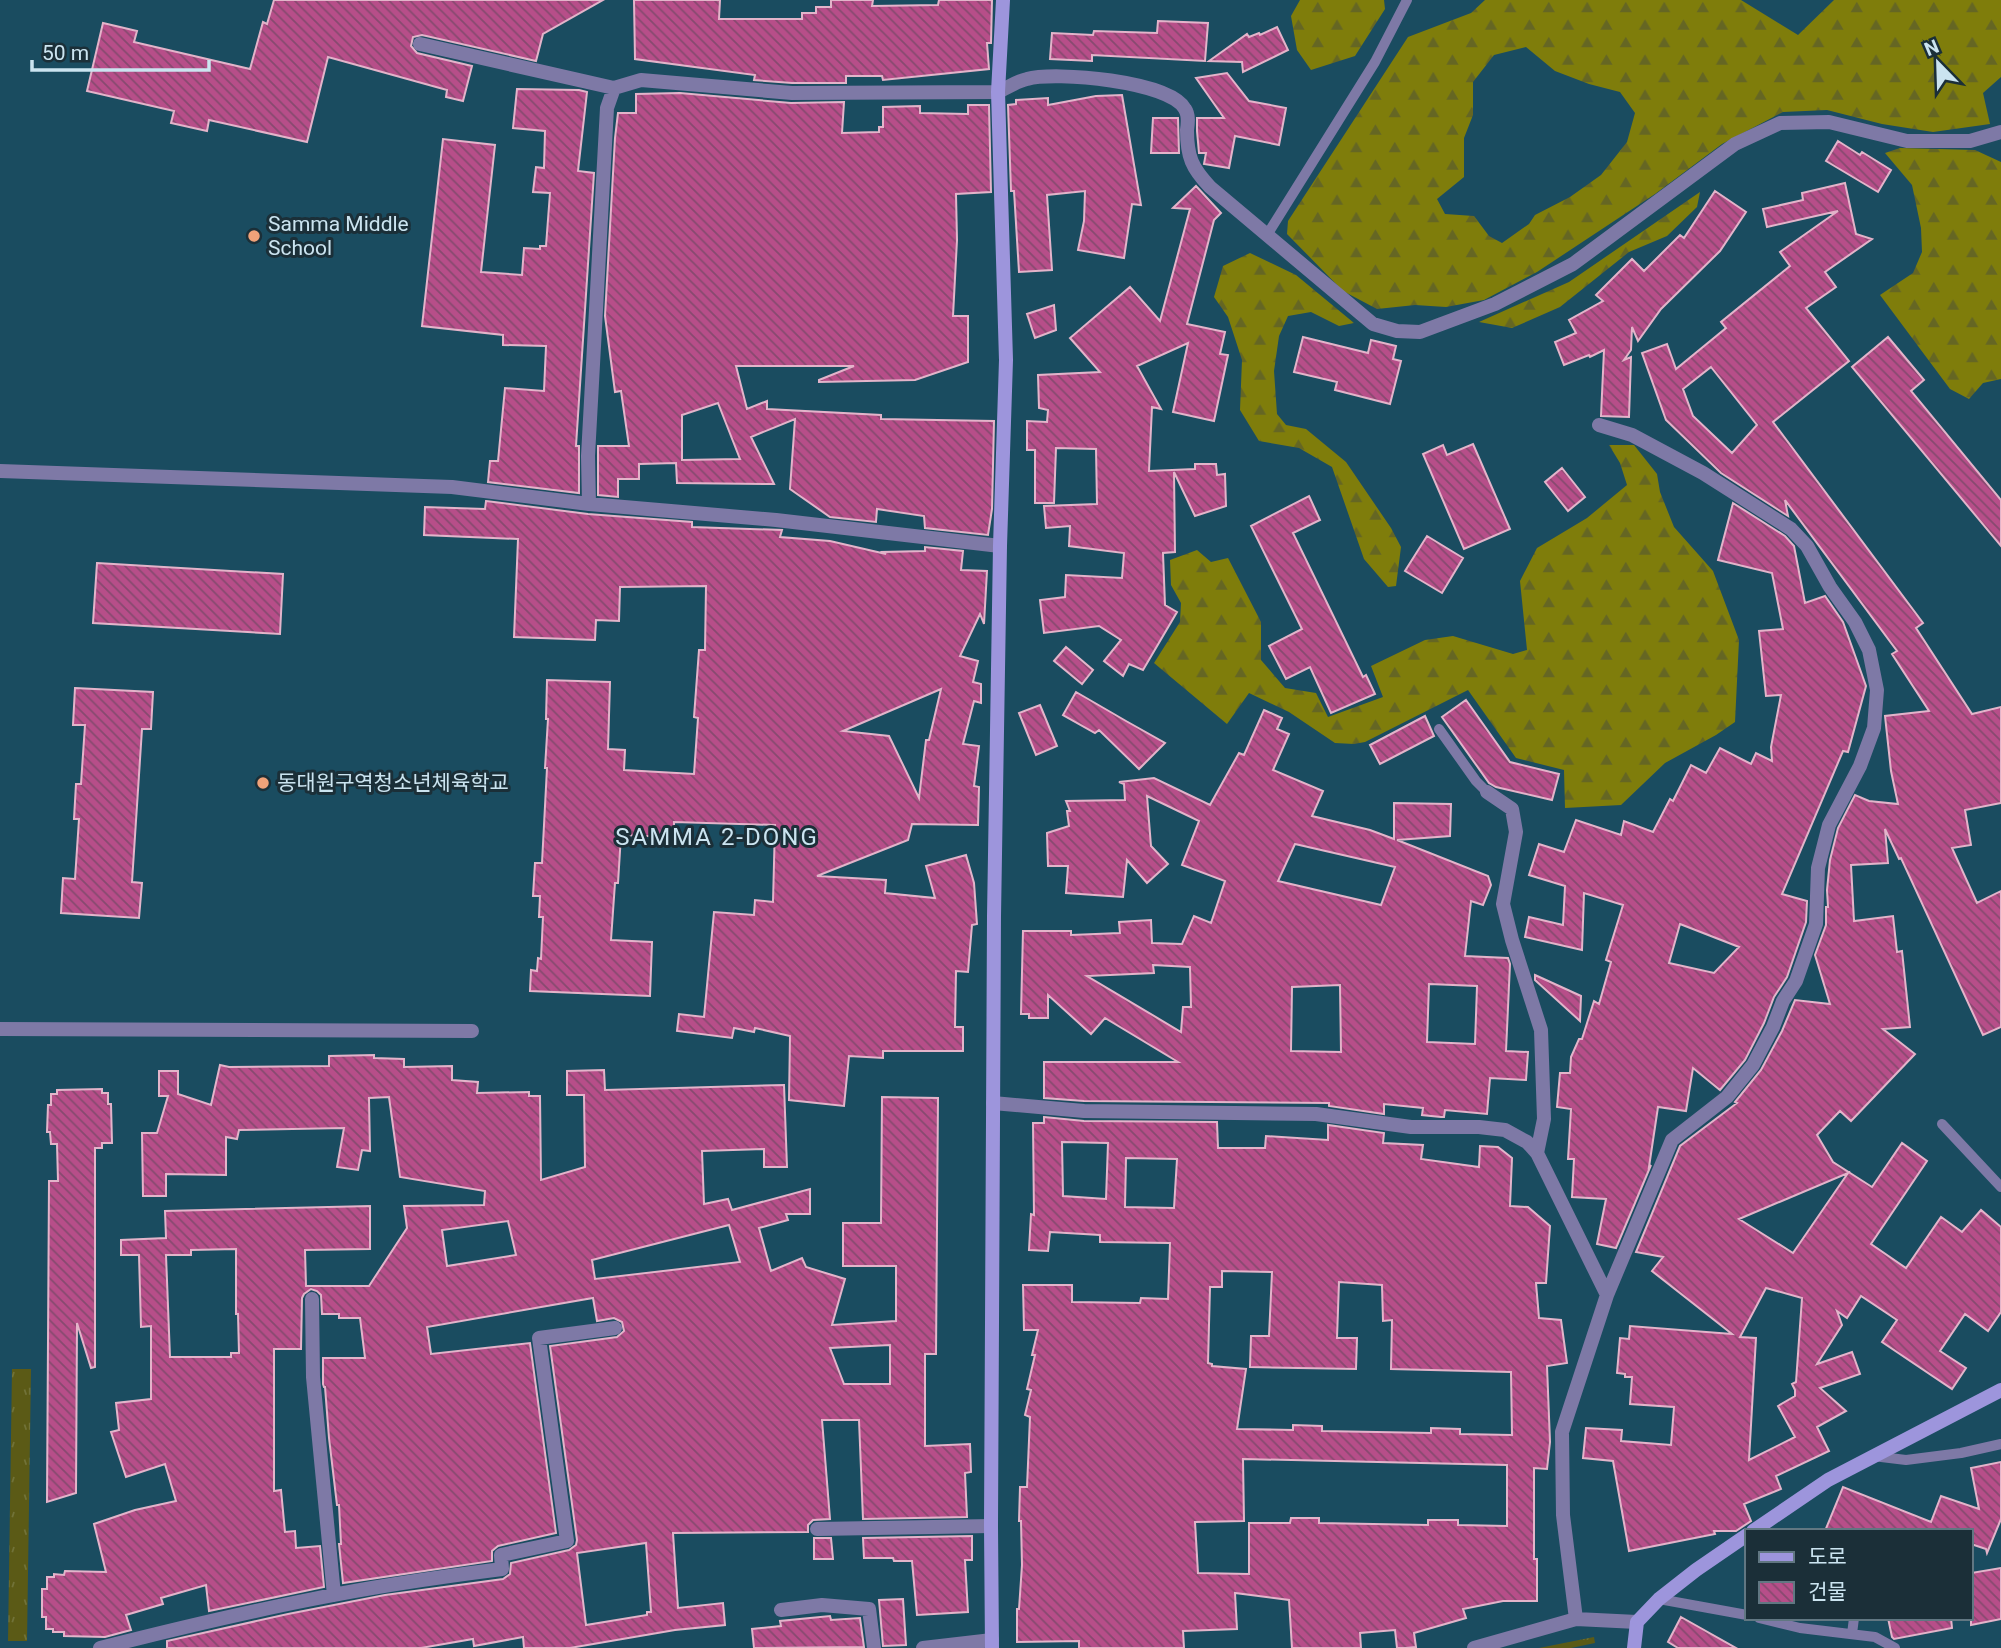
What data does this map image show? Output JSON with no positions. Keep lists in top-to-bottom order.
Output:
{
  "districts": ["SAMMA 2-DONG"],
  "places": ["Samma Middle School", "동대원구역청소년체육학교"],
  "legend": ["도로", "건물"],
  "scale_bar": "50 m",
  "north": "top left"
}
